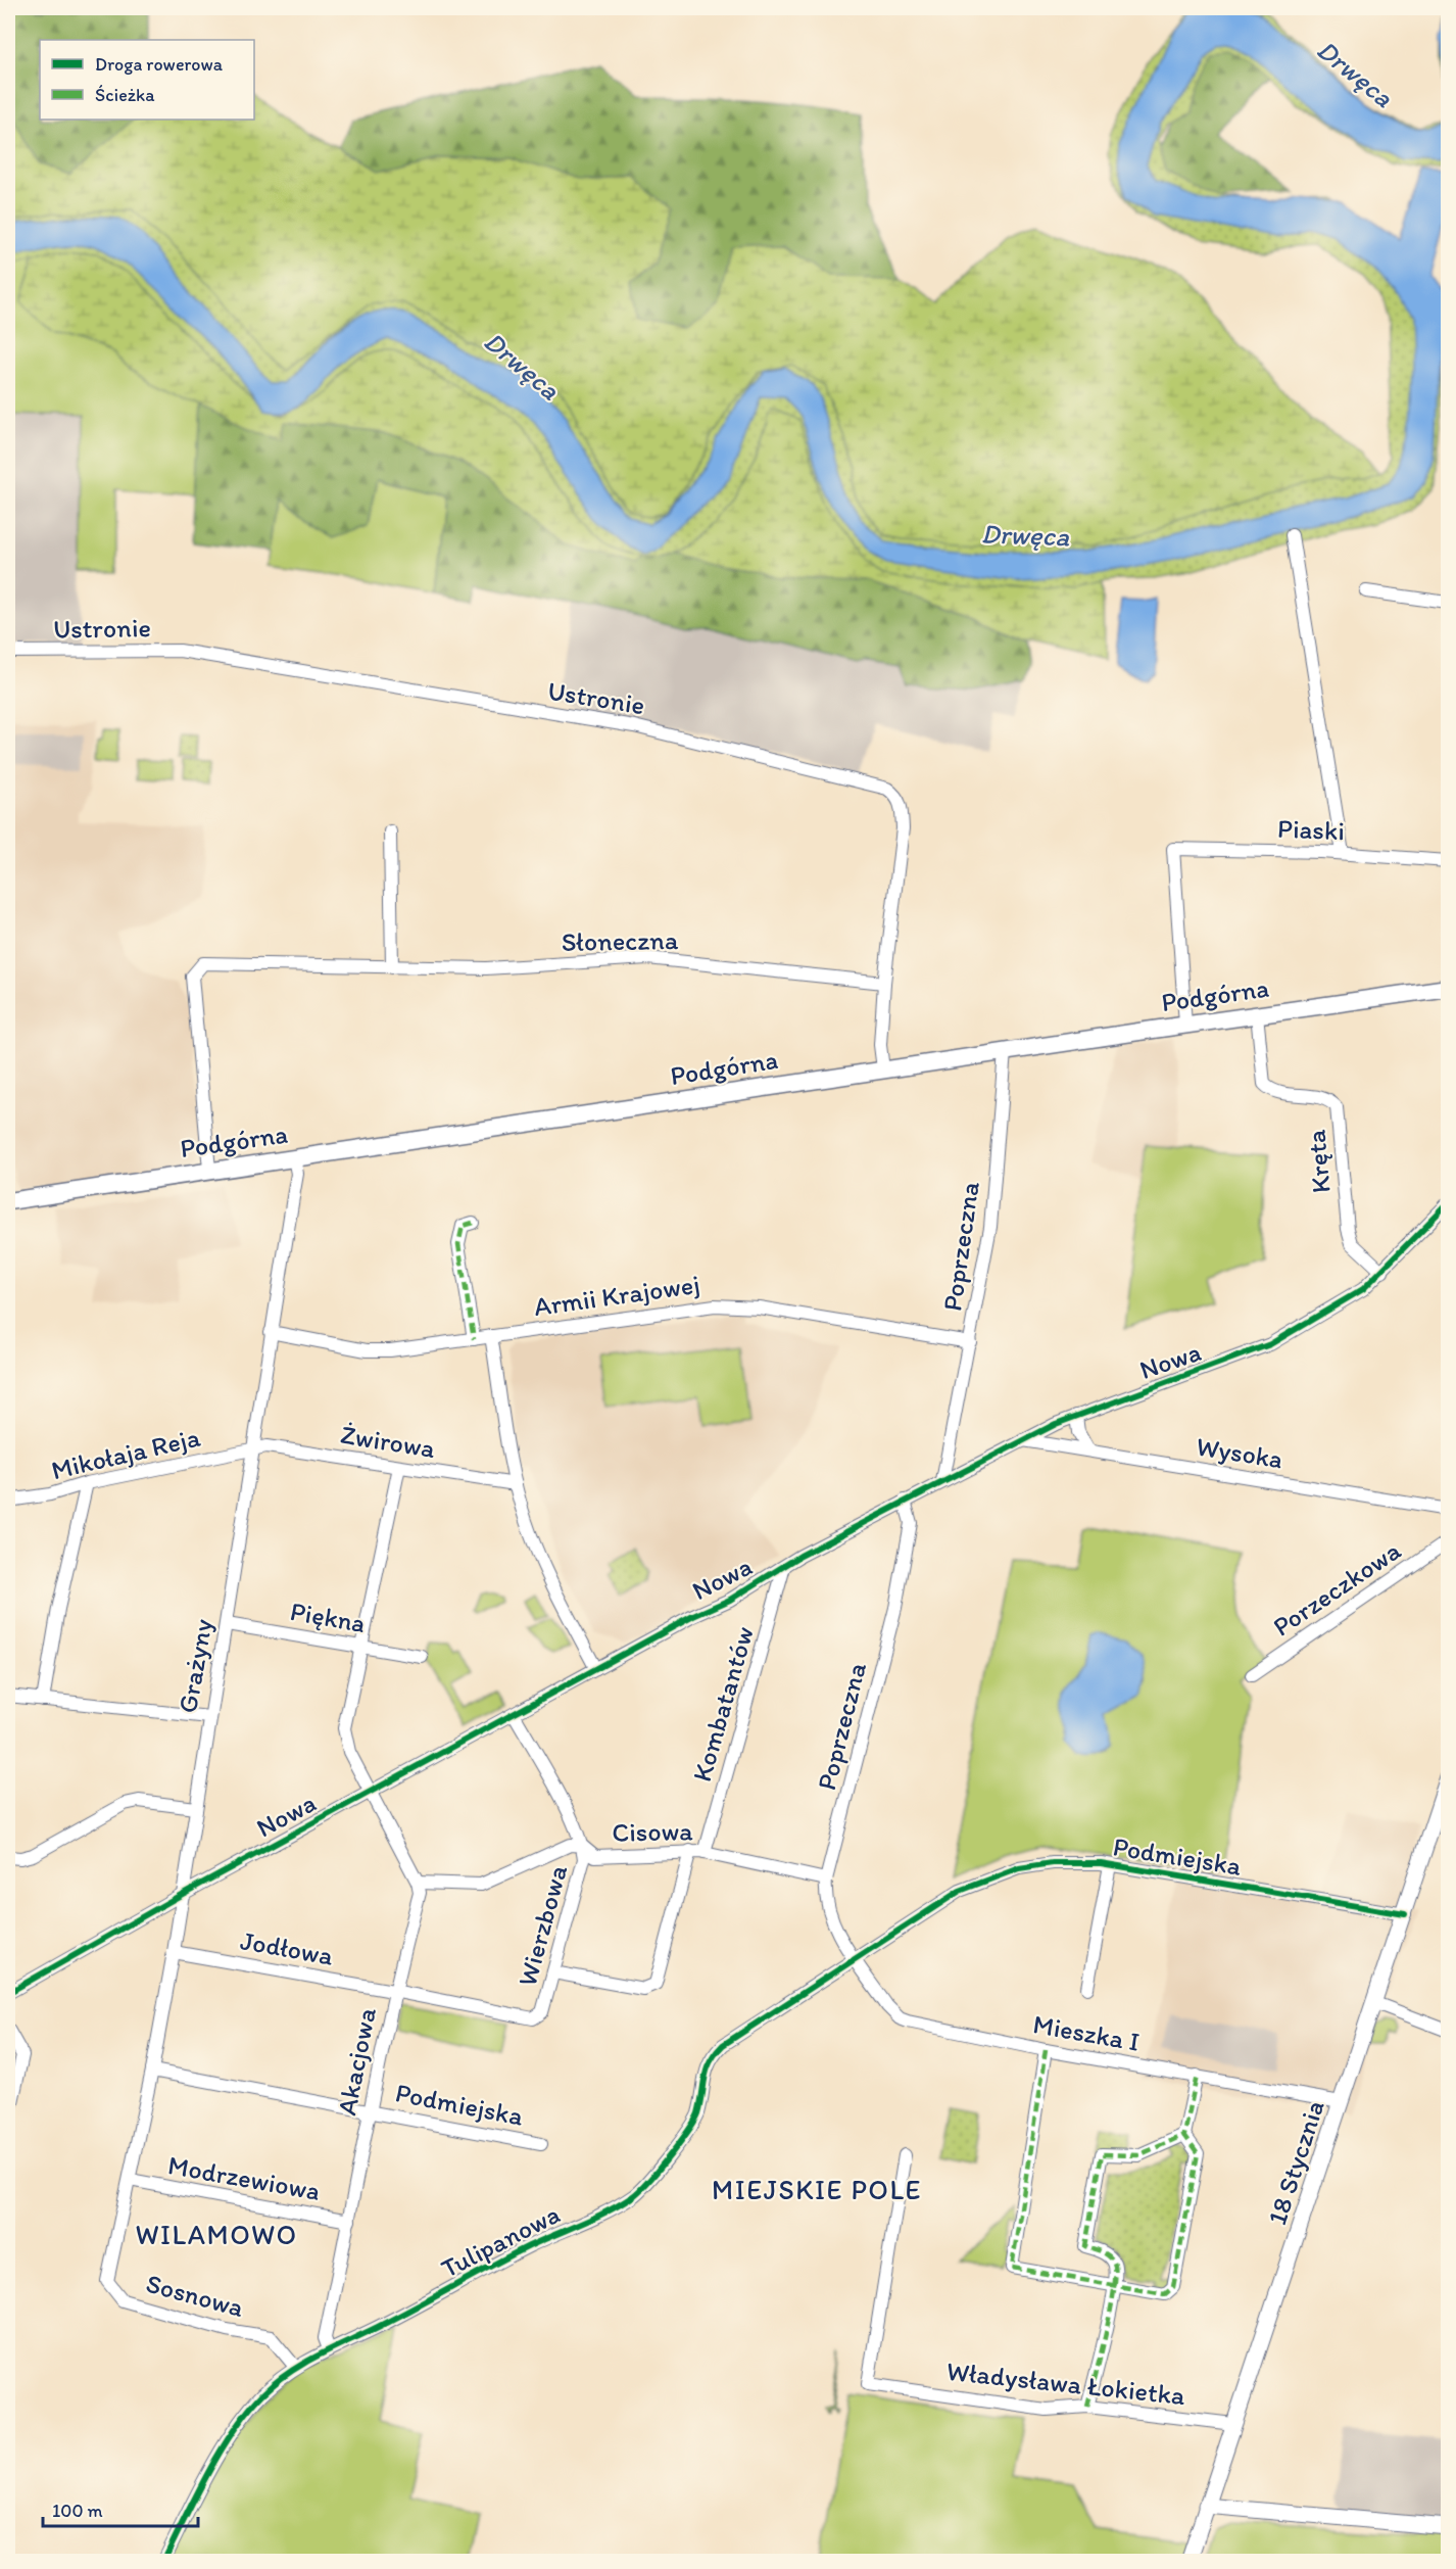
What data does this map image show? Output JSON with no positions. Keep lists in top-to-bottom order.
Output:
{
  "streets": {
    "main road": ["Podgórna"],
    "street": [
      "Ustronie",
      "Piaski",
      "Słoneczna",
      "Kręta",
      "Poprzeczna",
      "Armii Krajowej",
      "Nowa",
      "Żwirowa",
      "Wysoka",
      "Mikołaja Reja",
      "Porzeczkowa",
      "Piękna",
      "Grażyny",
      "Kombatantów",
      "Cisowa",
      "Podmiejska",
      "Wierzbowa",
      "Jodłowa",
      "Mieszka I",
      "Akacjowa",
      "18 Stycznia",
      "Modrzewiowa",
      "Tulipanowa",
      "Sosnowa",
      "Władysława Łokietka"
    ]
  },
  "crossings": [
    ["Ustronie", "Słoneczna"],
    ["Ustronie", "Podgórna"],
    ["Piaski", "Podgórna"],
    ["Słoneczna", "Podgórna"],
    ["Podgórna", "Kręta"],
    ["Podgórna", "Poprzeczna"],
    ["Podgórna", "Grażyny"],
    ["Kręta", "Nowa"],
    ["Poprzeczna", "Armii Krajowej"],
    ["Poprzeczna", "Nowa"],
    ["Poprzeczna", "Cisowa"],
    ["Poprzeczna", "Podmiejska"],
    ["Poprzeczna", "Mieszka I"],
    ["Poprzeczna", "Tulipanowa"],
    ["Armii Krajowej", "Grażyny"],
    ["Nowa", "Wysoka"],
    ["Nowa", "Grażyny"],
    ["Nowa", "Kombatantów"],
    ["Nowa", "Wierzbowa"],
    ["Żwirowa", "Mikołaja Reja"],
    ["Żwirowa", "Grażyny"],
    ["Mikołaja Reja", "Grażyny"],
    ["Piękna", "Grażyny"],
    ["Grażyny", "Podmiejska"],
    ["Grażyny", "Jodłowa"],
    ["Grażyny", "Modrzewiowa"],
    ["Grażyny", "Sosnowa"],
    ["Kombatantów", "Cisowa"],
    ["Cisowa", "Wierzbowa"],
    ["Cisowa", "Akacjowa"],
    ["Podmiejska", "Mieszka I"],
    ["Podmiejska", "Akacjowa"],
    ["Podmiejska", "18 Stycznia"],
    ["Podmiejska", "Tulipanowa"],
    ["Wierzbowa", "Jodłowa"],
    ["Wierzbowa", "Akacjowa"],
    ["Jodłowa", "Akacjowa"],
    ["Mieszka I", "18 Stycznia"],
    ["Mieszka I", "Tulipanowa"],
    ["Akacjowa", "Modrzewiowa"],
    ["Akacjowa", "Tulipanowa"],
    ["18 Stycznia", "Władysława Łokietka"],
    ["Modrzewiowa", "Sosnowa"],
    ["Tulipanowa", "Sosnowa"]
  ],
  "districts": ["MIEJSKIE POLE", "WILAMOWO"],
  "water": ["Drwęca"],
  "legend": ["Droga rowerowa", "Ścieżka"],
  "scale_bar": "100 m"
}
